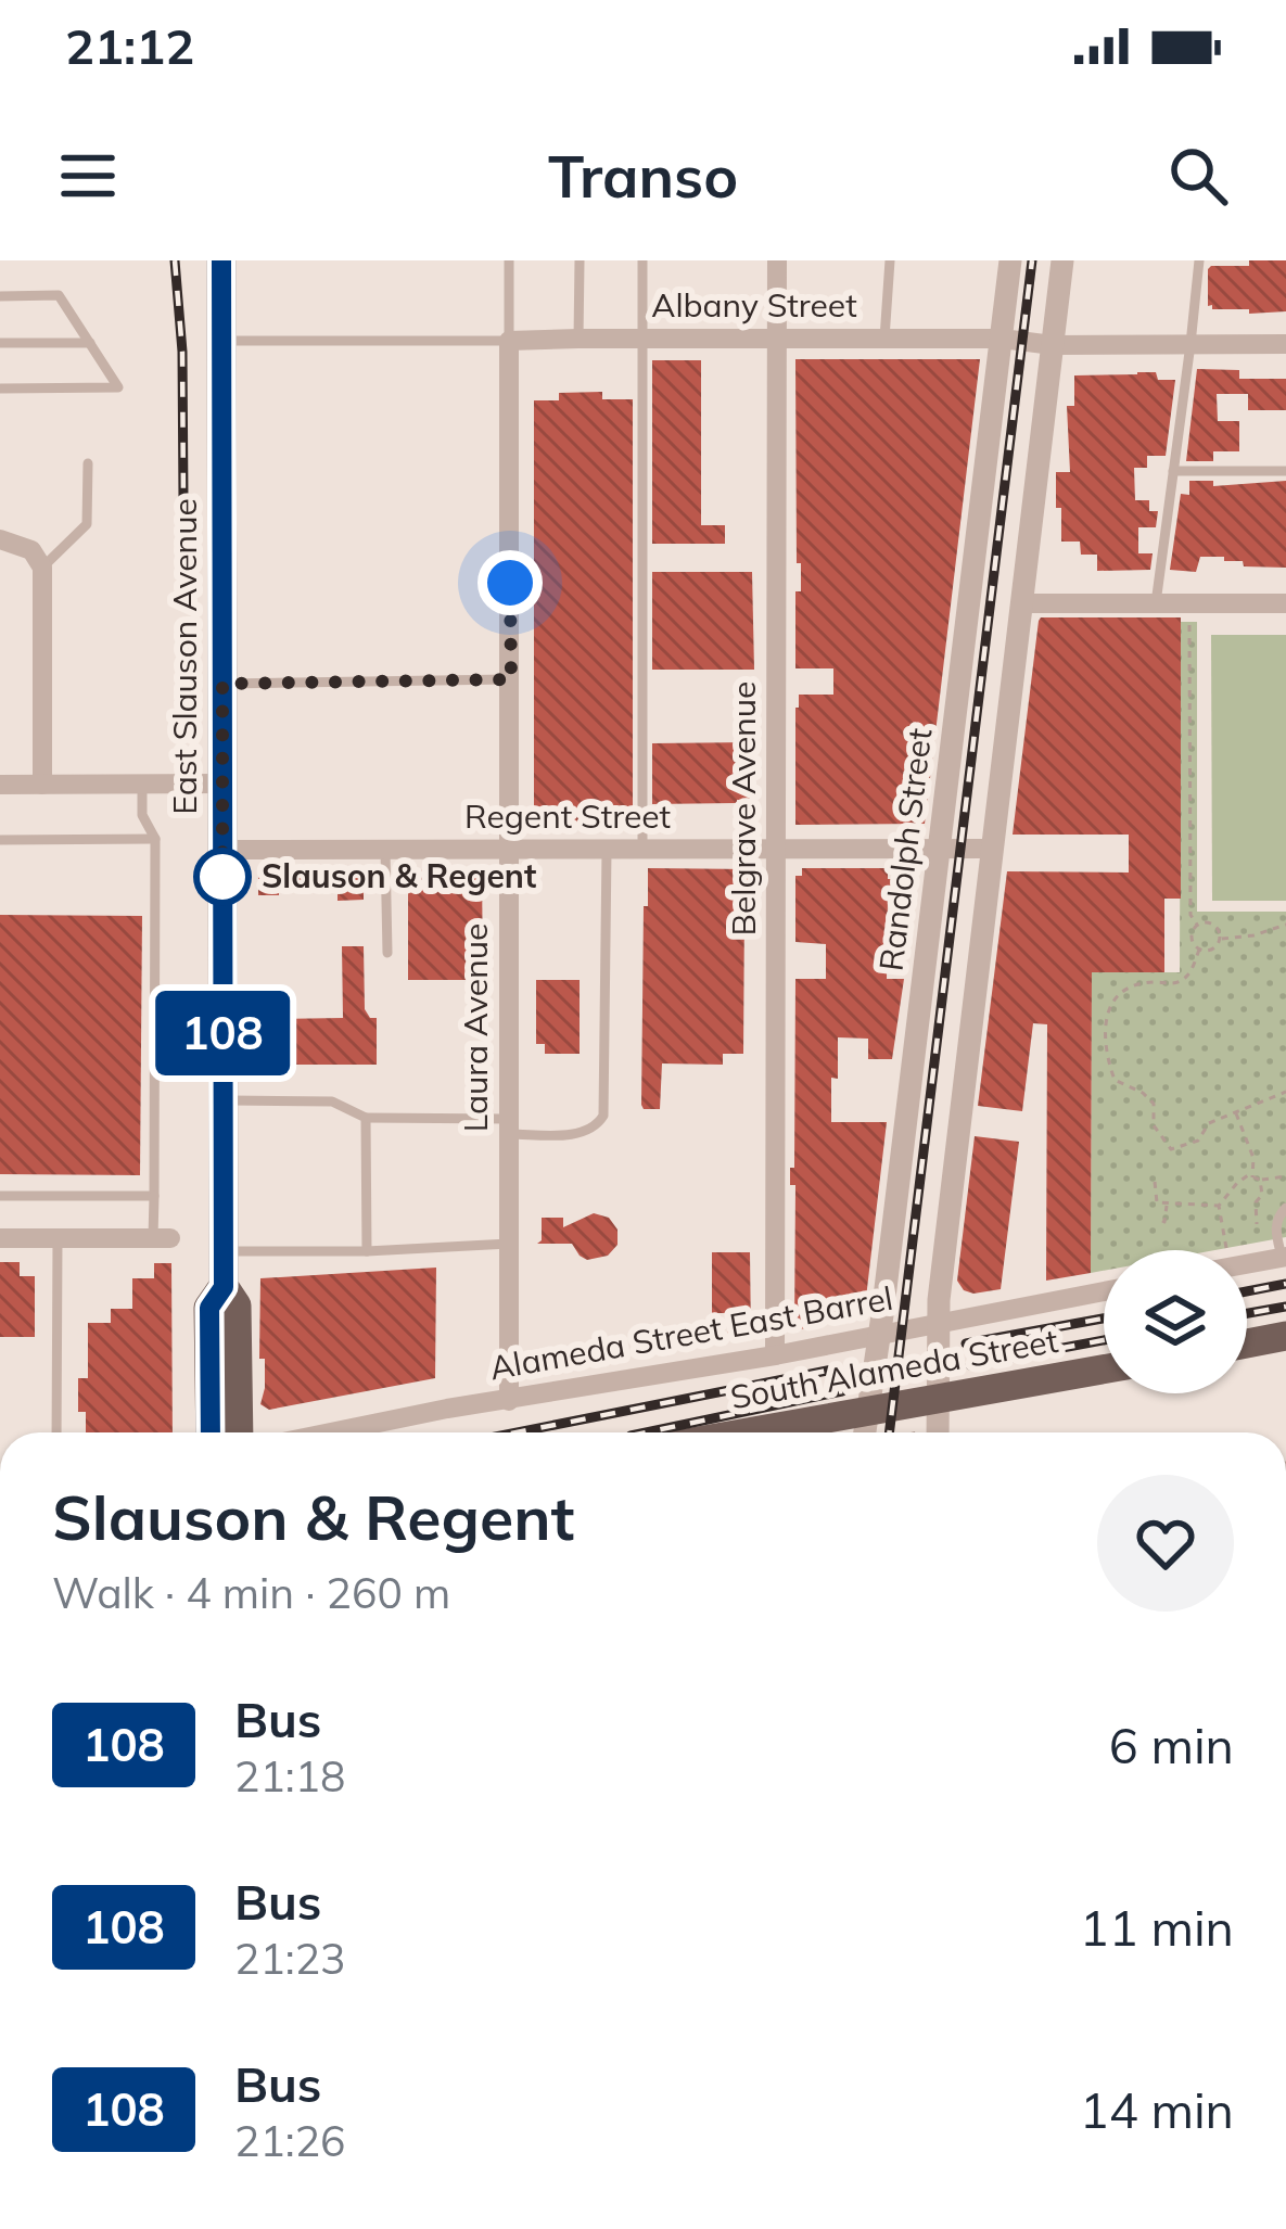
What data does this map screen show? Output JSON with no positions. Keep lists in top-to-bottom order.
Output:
{
  "streets": {
    "main road": ["East Slauson Avenue", "South Alameda Street"],
    "street": [
      "Albany Street",
      "Belgrave Avenue",
      "Regent Street",
      "Randolph Street",
      "Laura Avenue",
      "Alameda Street East Barrel"
    ]
  },
  "crossings": [
    ["Albany Street", "East Slauson Avenue"],
    ["Albany Street", "Belgrave Avenue"],
    ["Albany Street", "Randolph Street"],
    ["Albany Street", "Laura Avenue"],
    ["East Slauson Avenue", "Regent Street"],
    ["Belgrave Avenue", "Regent Street"],
    ["Belgrave Avenue", "Alameda Street East Barrel"],
    ["Regent Street", "Randolph Street"],
    ["Regent Street", "Laura Avenue"],
    ["Randolph Street", "Alameda Street East Barrel"],
    ["Randolph Street", "South Alameda Street"],
    ["Laura Avenue", "Alameda Street East Barrel"]
  ],
  "places": ["Slauson & Regent"],
  "lines": ["bus line 108"],
  "page": {
    "status": "21:12",
    "header": "Transo",
    "on_map": "108",
    "heading": ["Slauson & Regent", "Walk · 4 min · 260 m"],
    "list": [
      {
        "mark": "108",
        "name": "Bus",
        "note": "21:18",
        "value": "6 min"
      },
      {
        "mark": "108",
        "name": "Bus",
        "note": "21:23",
        "value": "11 min"
      },
      {
        "mark": "108",
        "name": "Bus",
        "note": "21:26",
        "value": "14 min"
      }
    ]
  }
}
